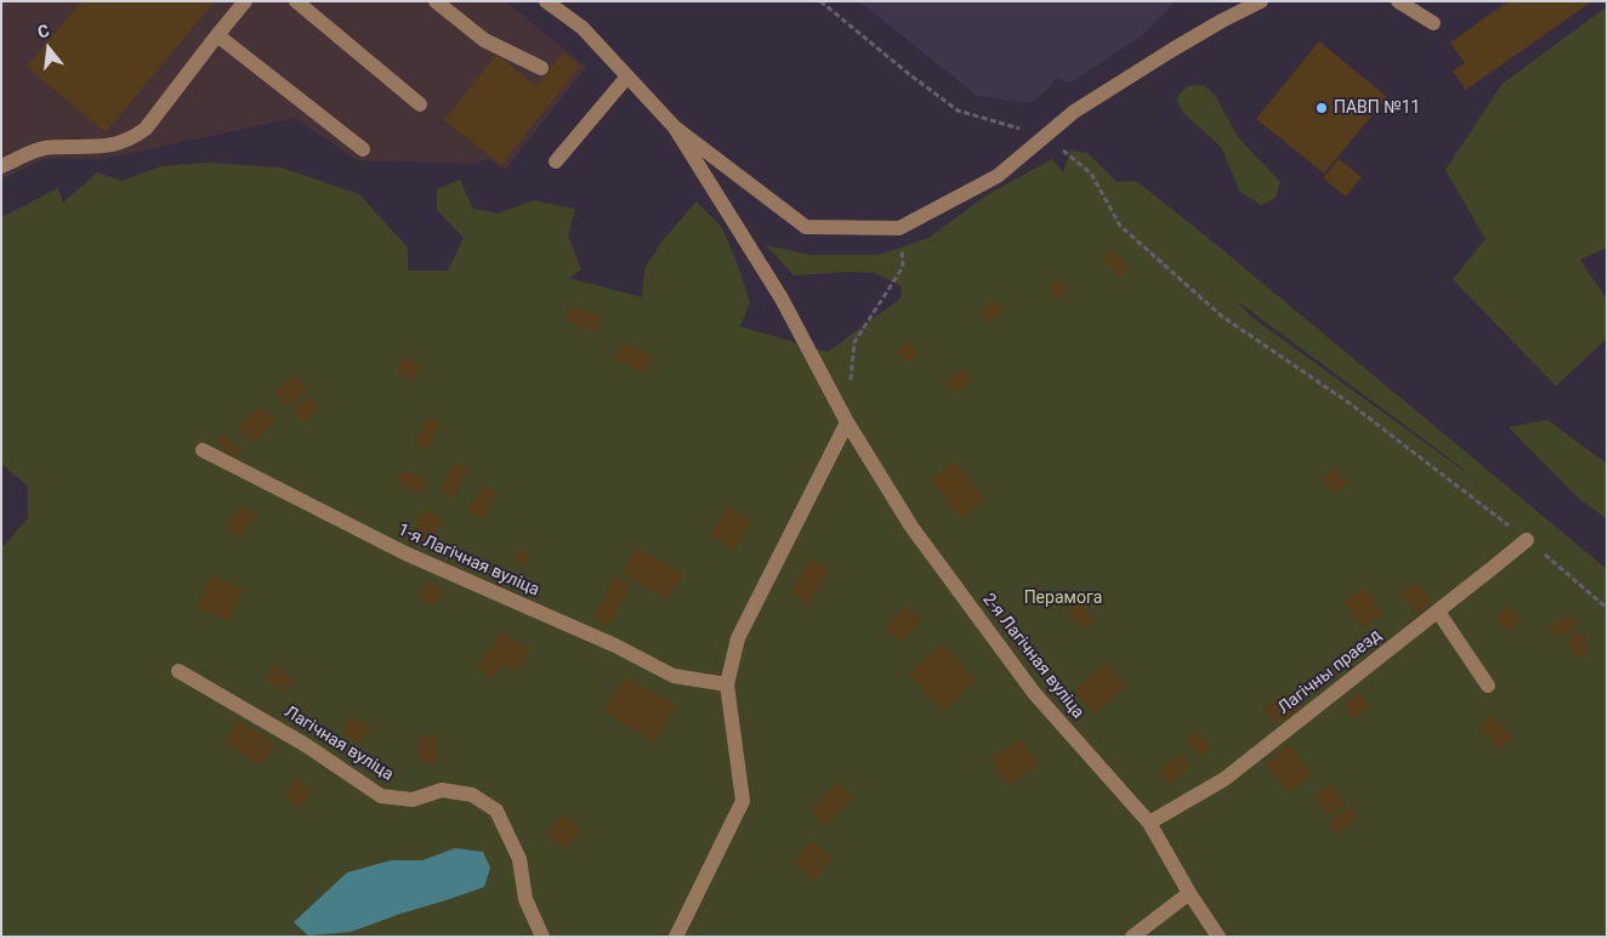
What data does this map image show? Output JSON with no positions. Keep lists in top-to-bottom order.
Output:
{
  "streets": {
    "lane": [
      "1-я Лагічная вуліца",
      "2-я Лагічная вуліца",
      "Лагічны праезд",
      "Лагічная вуліца"
    ]
  },
  "crossings": [
    ["2-я Лагічная вуліца", "Лагічны праезд"]
  ],
  "parks": ["Перамога"],
  "places": ["ПАВП №11"],
  "north": "top"
}
